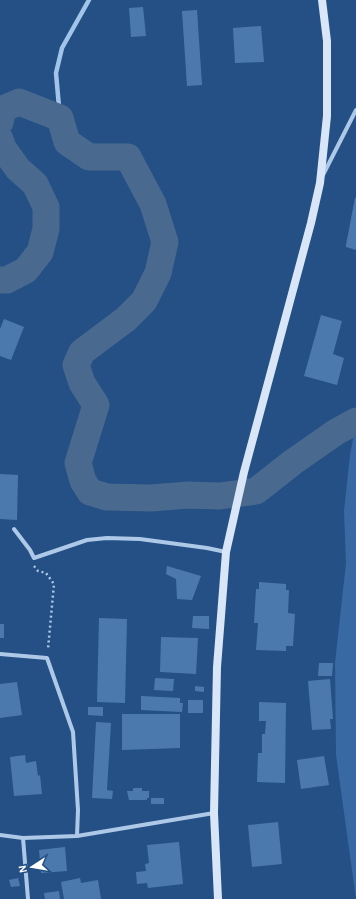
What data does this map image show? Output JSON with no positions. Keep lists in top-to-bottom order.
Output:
{
  "north": "left"
}
